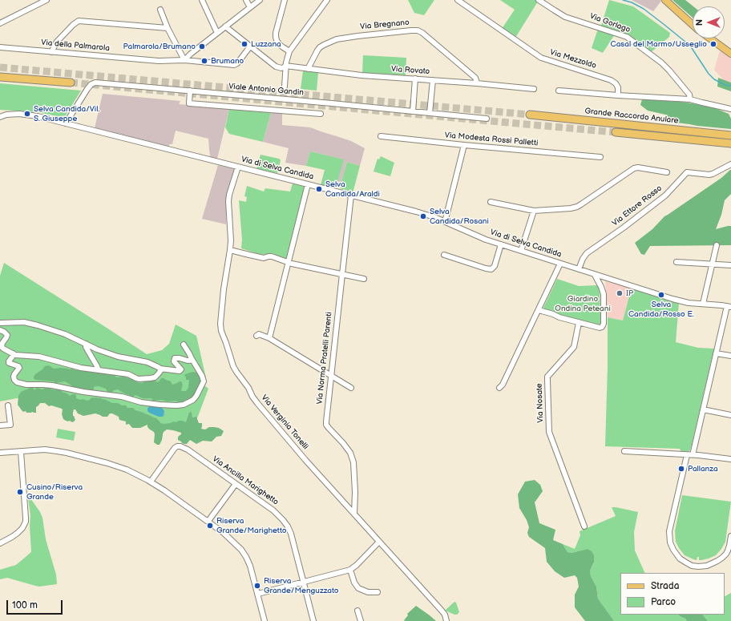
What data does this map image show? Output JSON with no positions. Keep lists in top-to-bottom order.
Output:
{
  "streets": {
    "highway": ["Grande Raccordo Anulare"],
    "street": [
      "Via Gorlago",
      "Via Bregnano",
      "Via della Palmarola",
      "Via Mezzoldo",
      "Via Rovato",
      "Viale Antonio Gandin",
      "Via Modesta Rossi Palletti",
      "Via di Selva Candida",
      "Via Ettore Rosso",
      "Via Norma Pratelli Parenti",
      "Via Nosate",
      "Via Verginia Tonelli",
      "Via Ancilla Marighetto"
    ]
  },
  "crossings": [
    ["Via Bregnano", "Via Rovato"],
    ["Via della Palmarola", "Via Rovato"],
    ["Viale Antonio Gandin", "Via di Selva Candida"],
    ["Via di Selva Candida", "Via Ettore Rosso"],
    ["Via di Selva Candida", "Via Norma Pratelli Parenti"],
    ["Via di Selva Candida", "Via Verginia Tonelli"],
    ["Via Norma Pratelli Parenti", "Via Verginia Tonelli"]
  ],
  "parks": ["Giardino Ondina Peteani"],
  "places": [
    "Luzzana",
    "Casal del Marmo/Usseglio",
    "Palmarola/Brumano",
    "Brumano",
    "Selva Candida/Vil. S. Giuseppe",
    "Selva Candida/Araldi",
    "Selva Candida/Rosani",
    "IP",
    "Selva Candida/Rosso E.",
    "Pallanza",
    "Cusino/Riserva Grande",
    "Riserva Grande/Marighetto",
    "Riserva Grande/Menguzzato"
  ],
  "legend": ["Strada", "Parco"],
  "scale_bar": "100 m",
  "north": "left"
}
